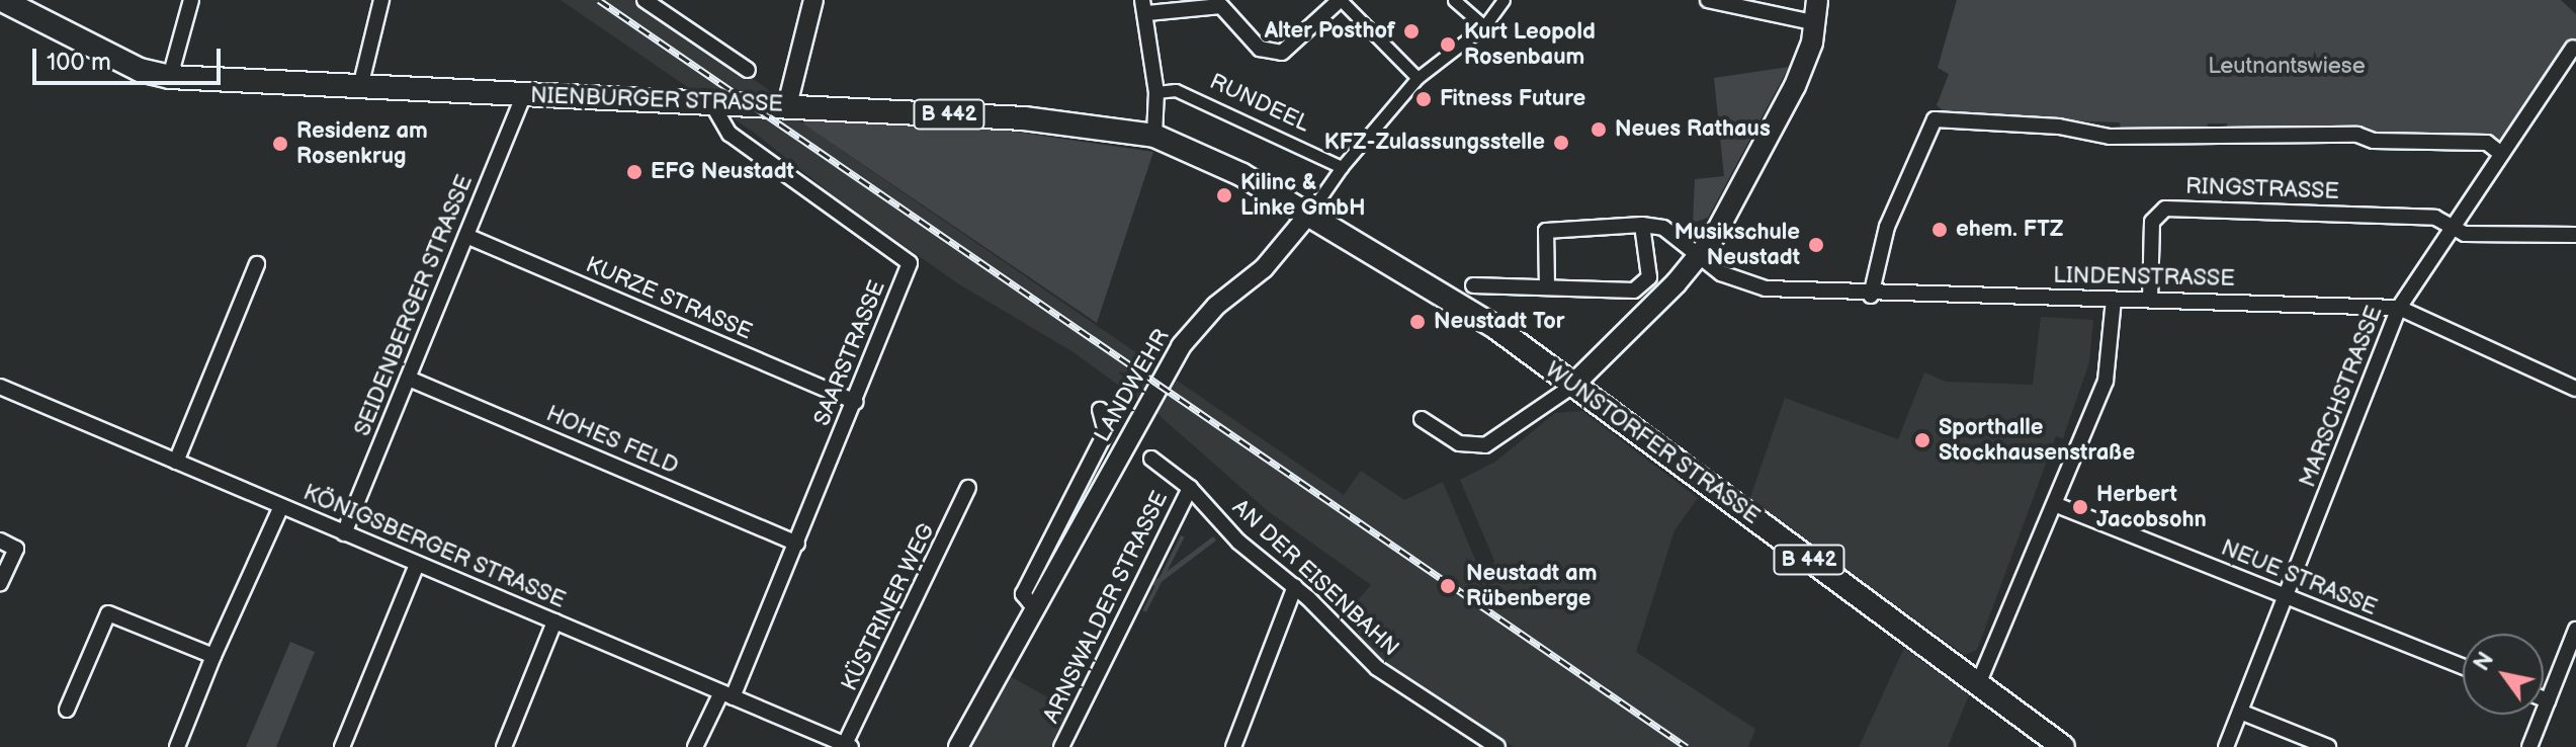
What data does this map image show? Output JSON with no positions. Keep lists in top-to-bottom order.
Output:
{
  "streets": {
    "main road": ["NIENBURGER STRASSE", "B 442", "WUNSTORFER STRASSE"],
    "street": [
      "RUNDEEL",
      "RINGSTRASSE",
      "LINDENSTRASSE",
      "KURZE STRASSE",
      "SEIDENBERGER STRASSE",
      "SAARSTRASSE",
      "LANDWEHR",
      "MARSCHSTRASSE",
      "HOHES FELD",
      "KÖNIGSBERGER STRASSE",
      "AN DER EISENBAHN",
      "NEUE STRASSE",
      "KÜSTRINER WEG",
      "ARNSWALDER STRASSE"
    ]
  },
  "crossings": [
    ["NIENBURGER STRASSE", "SEIDENBERGER STRASSE"],
    ["NIENBURGER STRASSE", "SAARSTRASSE"],
    ["NIENBURGER STRASSE", "LANDWEHR"],
    ["NIENBURGER STRASSE", "WUNSTORFER STRASSE"],
    ["RINGSTRASSE", "LINDENSTRASSE"],
    ["RINGSTRASSE", "MARSCHSTRASSE"],
    ["LINDENSTRASSE", "MARSCHSTRASSE"],
    ["KURZE STRASSE", "SEIDENBERGER STRASSE"],
    ["KURZE STRASSE", "SAARSTRASSE"],
    ["SEIDENBERGER STRASSE", "HOHES FELD"],
    ["SEIDENBERGER STRASSE", "KÖNIGSBERGER STRASSE"],
    ["SAARSTRASSE", "HOHES FELD"],
    ["SAARSTRASSE", "KÖNIGSBERGER STRASSE"],
    ["LANDWEHR", "WUNSTORFER STRASSE"],
    ["MARSCHSTRASSE", "NEUE STRASSE"],
    ["KÖNIGSBERGER STRASSE", "KÜSTRINER WEG"],
    ["AN DER EISENBAHN", "ARNSWALDER STRASSE"]
  ],
  "parks": ["Leutnantswiese"],
  "places": [
    "Alter Posthof",
    "Kurt Leopold Rosenbaum",
    "Fitness Future",
    "Neues Rathaus",
    "KFZ-Zulassungsstelle",
    "Residenz am Rosenkrug",
    "EFG Neustadt",
    "Kilinc & Linke GmbH",
    "ehem. FTZ",
    "Musikschule Neustadt",
    "Neustadt Tor",
    "Sporthalle Stockhausenstraße",
    "Herbert Jacobsohn",
    "Neustadt am Rübenberge"
  ],
  "scale_bar": "100 m",
  "north": "top left"
}
